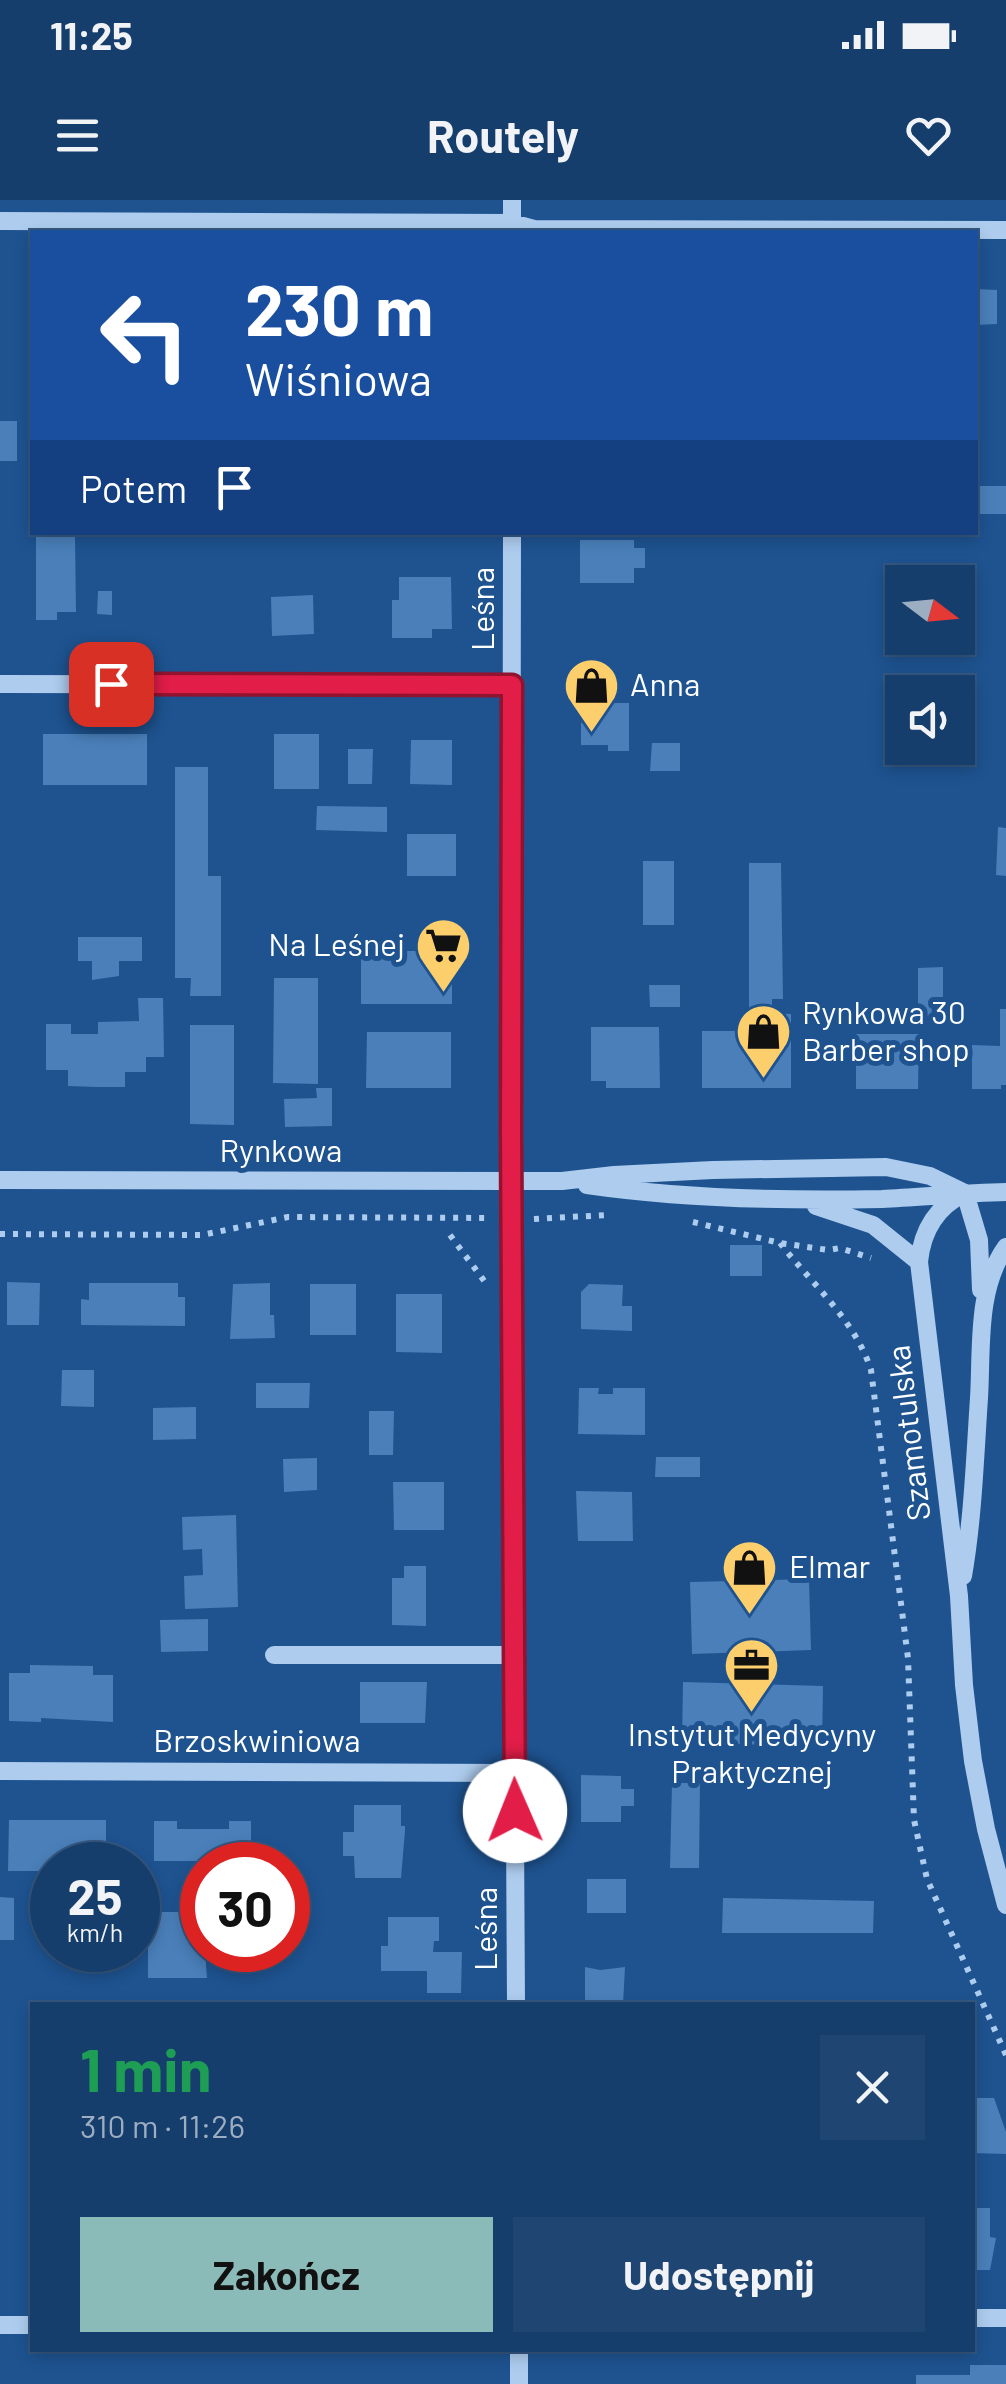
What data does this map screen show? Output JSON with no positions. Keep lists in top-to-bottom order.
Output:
{
  "streets": {
    "street": [
      "Leśna",
      "Rynkowa",
      "Szamotulska",
      "Brzoskwiniowa"
    ]
  },
  "crossings": [
    ["Leśna", "Rynkowa"],
    ["Leśna", "Brzoskwiniowa"],
    ["Rynkowa", "Szamotulska"]
  ],
  "places": {
    "shop": ["Anna", "Rynkowa 30 Barber shop", "Elmar"],
    "supermarket": ["Na Leśnej"],
    "office": ["Instytut Medycyny Praktycznej"]
  },
  "north": "right",
  "page": {
    "status": "11:25",
    "header": "Routely",
    "turn": ["230 m", "Wiśniowa"],
    "then": "Potem",
    "speed": "25 km/h",
    "limit": "30",
    "heading": ["1 min", "310 m · 11:26"],
    "buttons": ["Zakończ", "Udostępnij"]
  }
}
